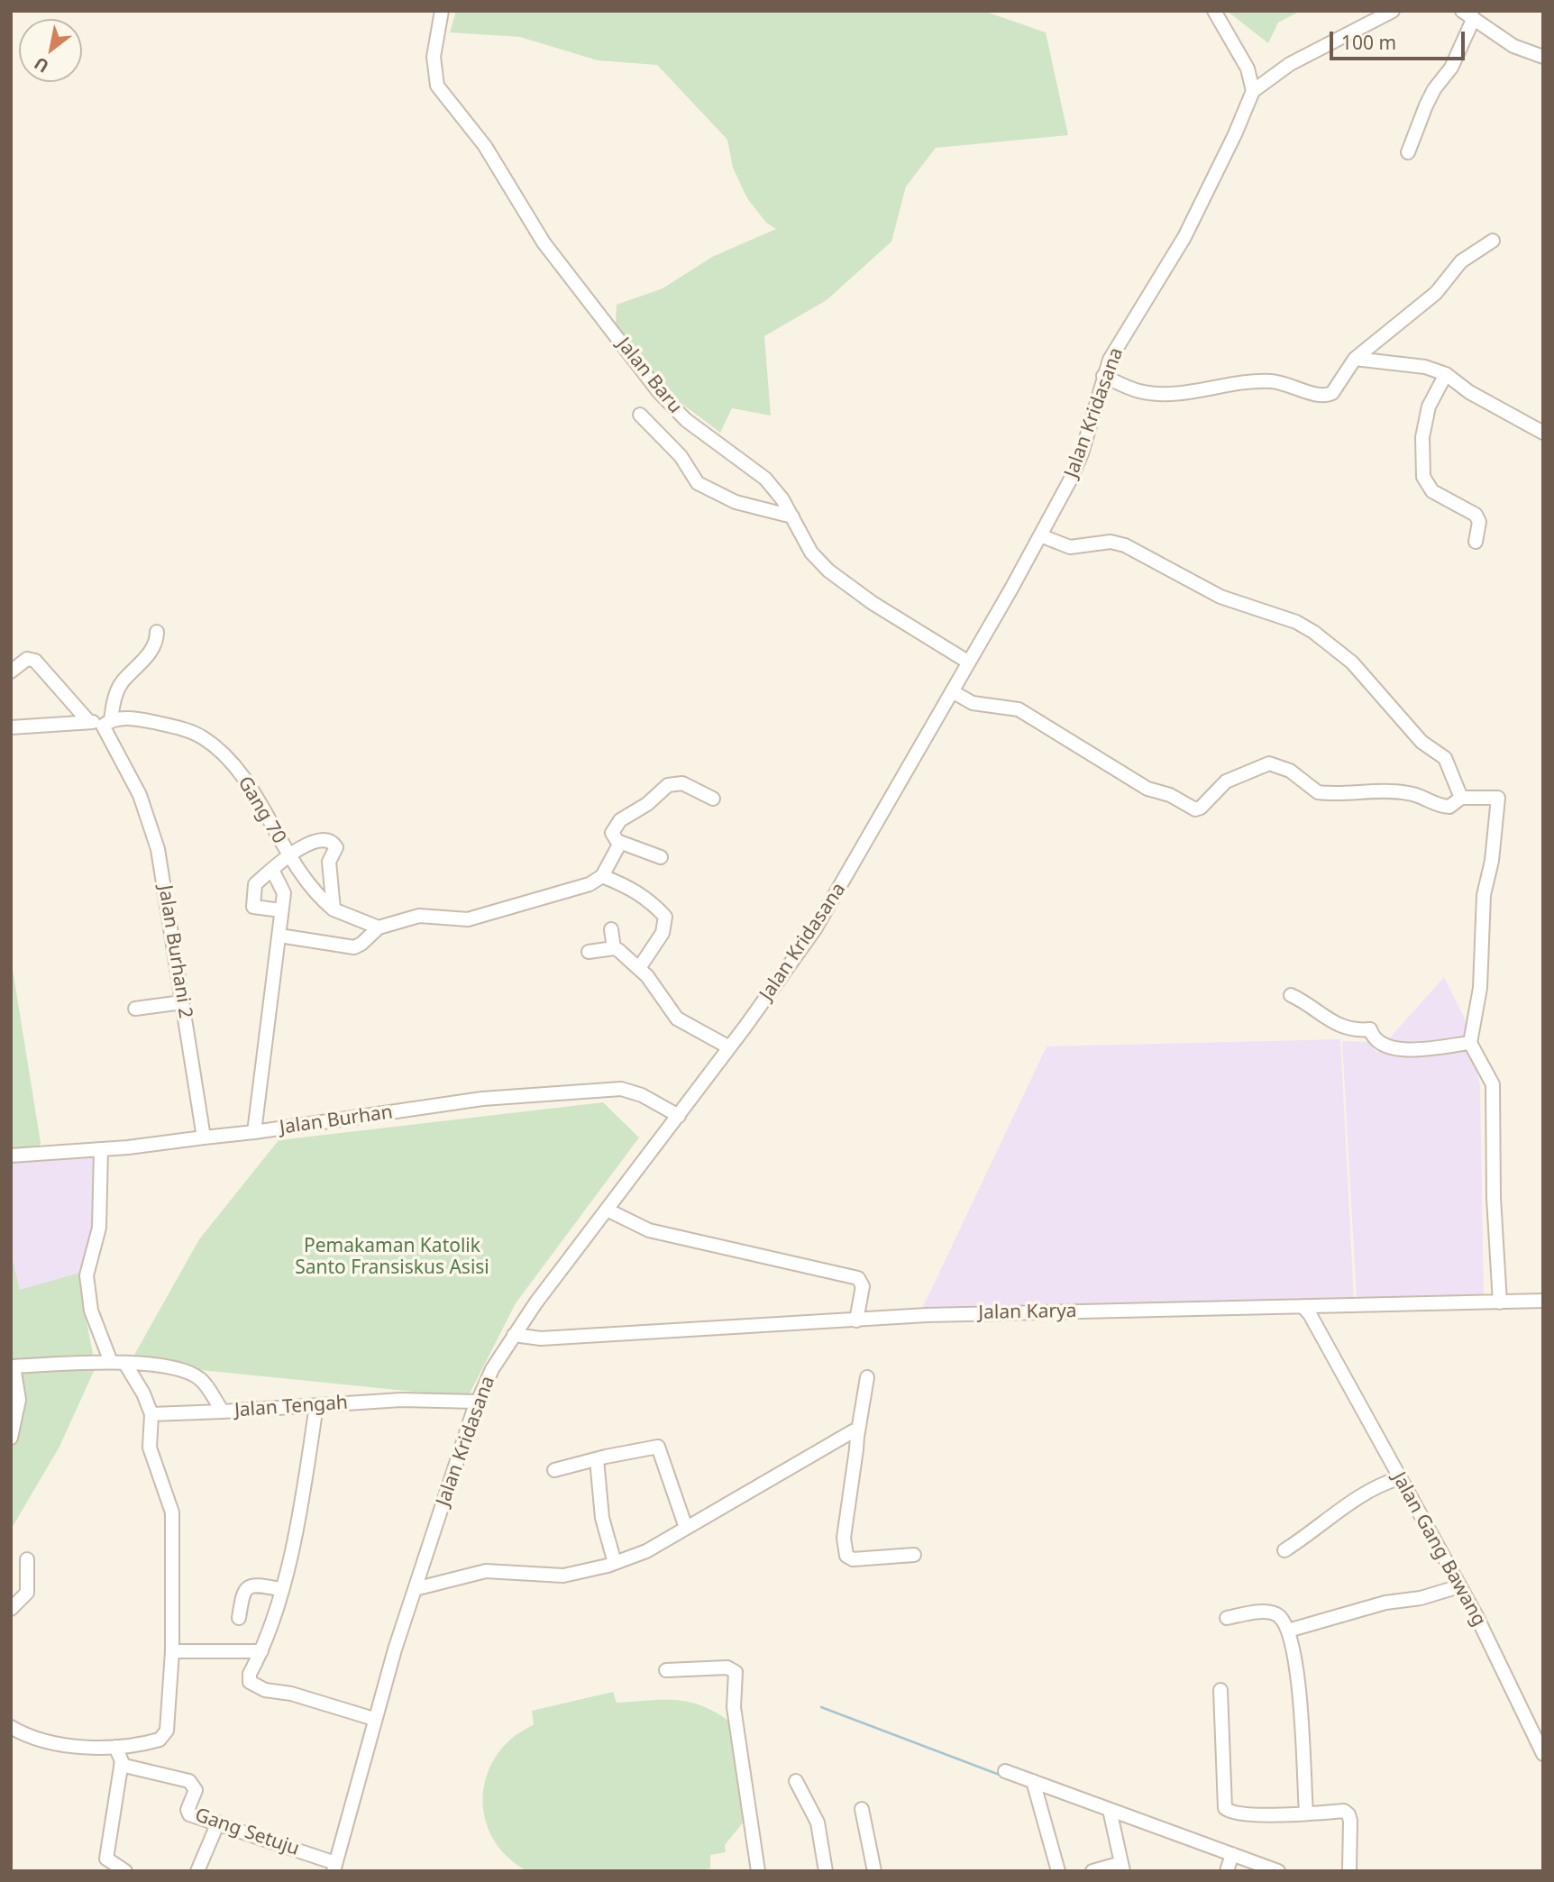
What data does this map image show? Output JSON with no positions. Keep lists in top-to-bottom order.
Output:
{
  "streets": {
    "street": [
      "Jalan Baru",
      "Jalan Kridasana",
      "Gang 70",
      "Jalan Burhani 2",
      "Jalan Burhan",
      "Jalan Karya",
      "Jalan Tengah",
      "Jalan Gang Bawang",
      "Gang Setuju"
    ]
  },
  "crossings": [
    ["Jalan Baru", "Jalan Kridasana"],
    ["Jalan Kridasana", "Jalan Burhan"],
    ["Jalan Kridasana", "Jalan Karya"],
    ["Jalan Kridasana", "Jalan Tengah"],
    ["Jalan Kridasana", "Gang Setuju"],
    ["Gang 70", "Jalan Burhani 2"],
    ["Jalan Karya", "Jalan Gang Bawang"]
  ],
  "parks": ["Pemakaman Katolik Santo Fransiskus Asisi"],
  "scale_bar": "100 m",
  "north": "bottom left"
}
